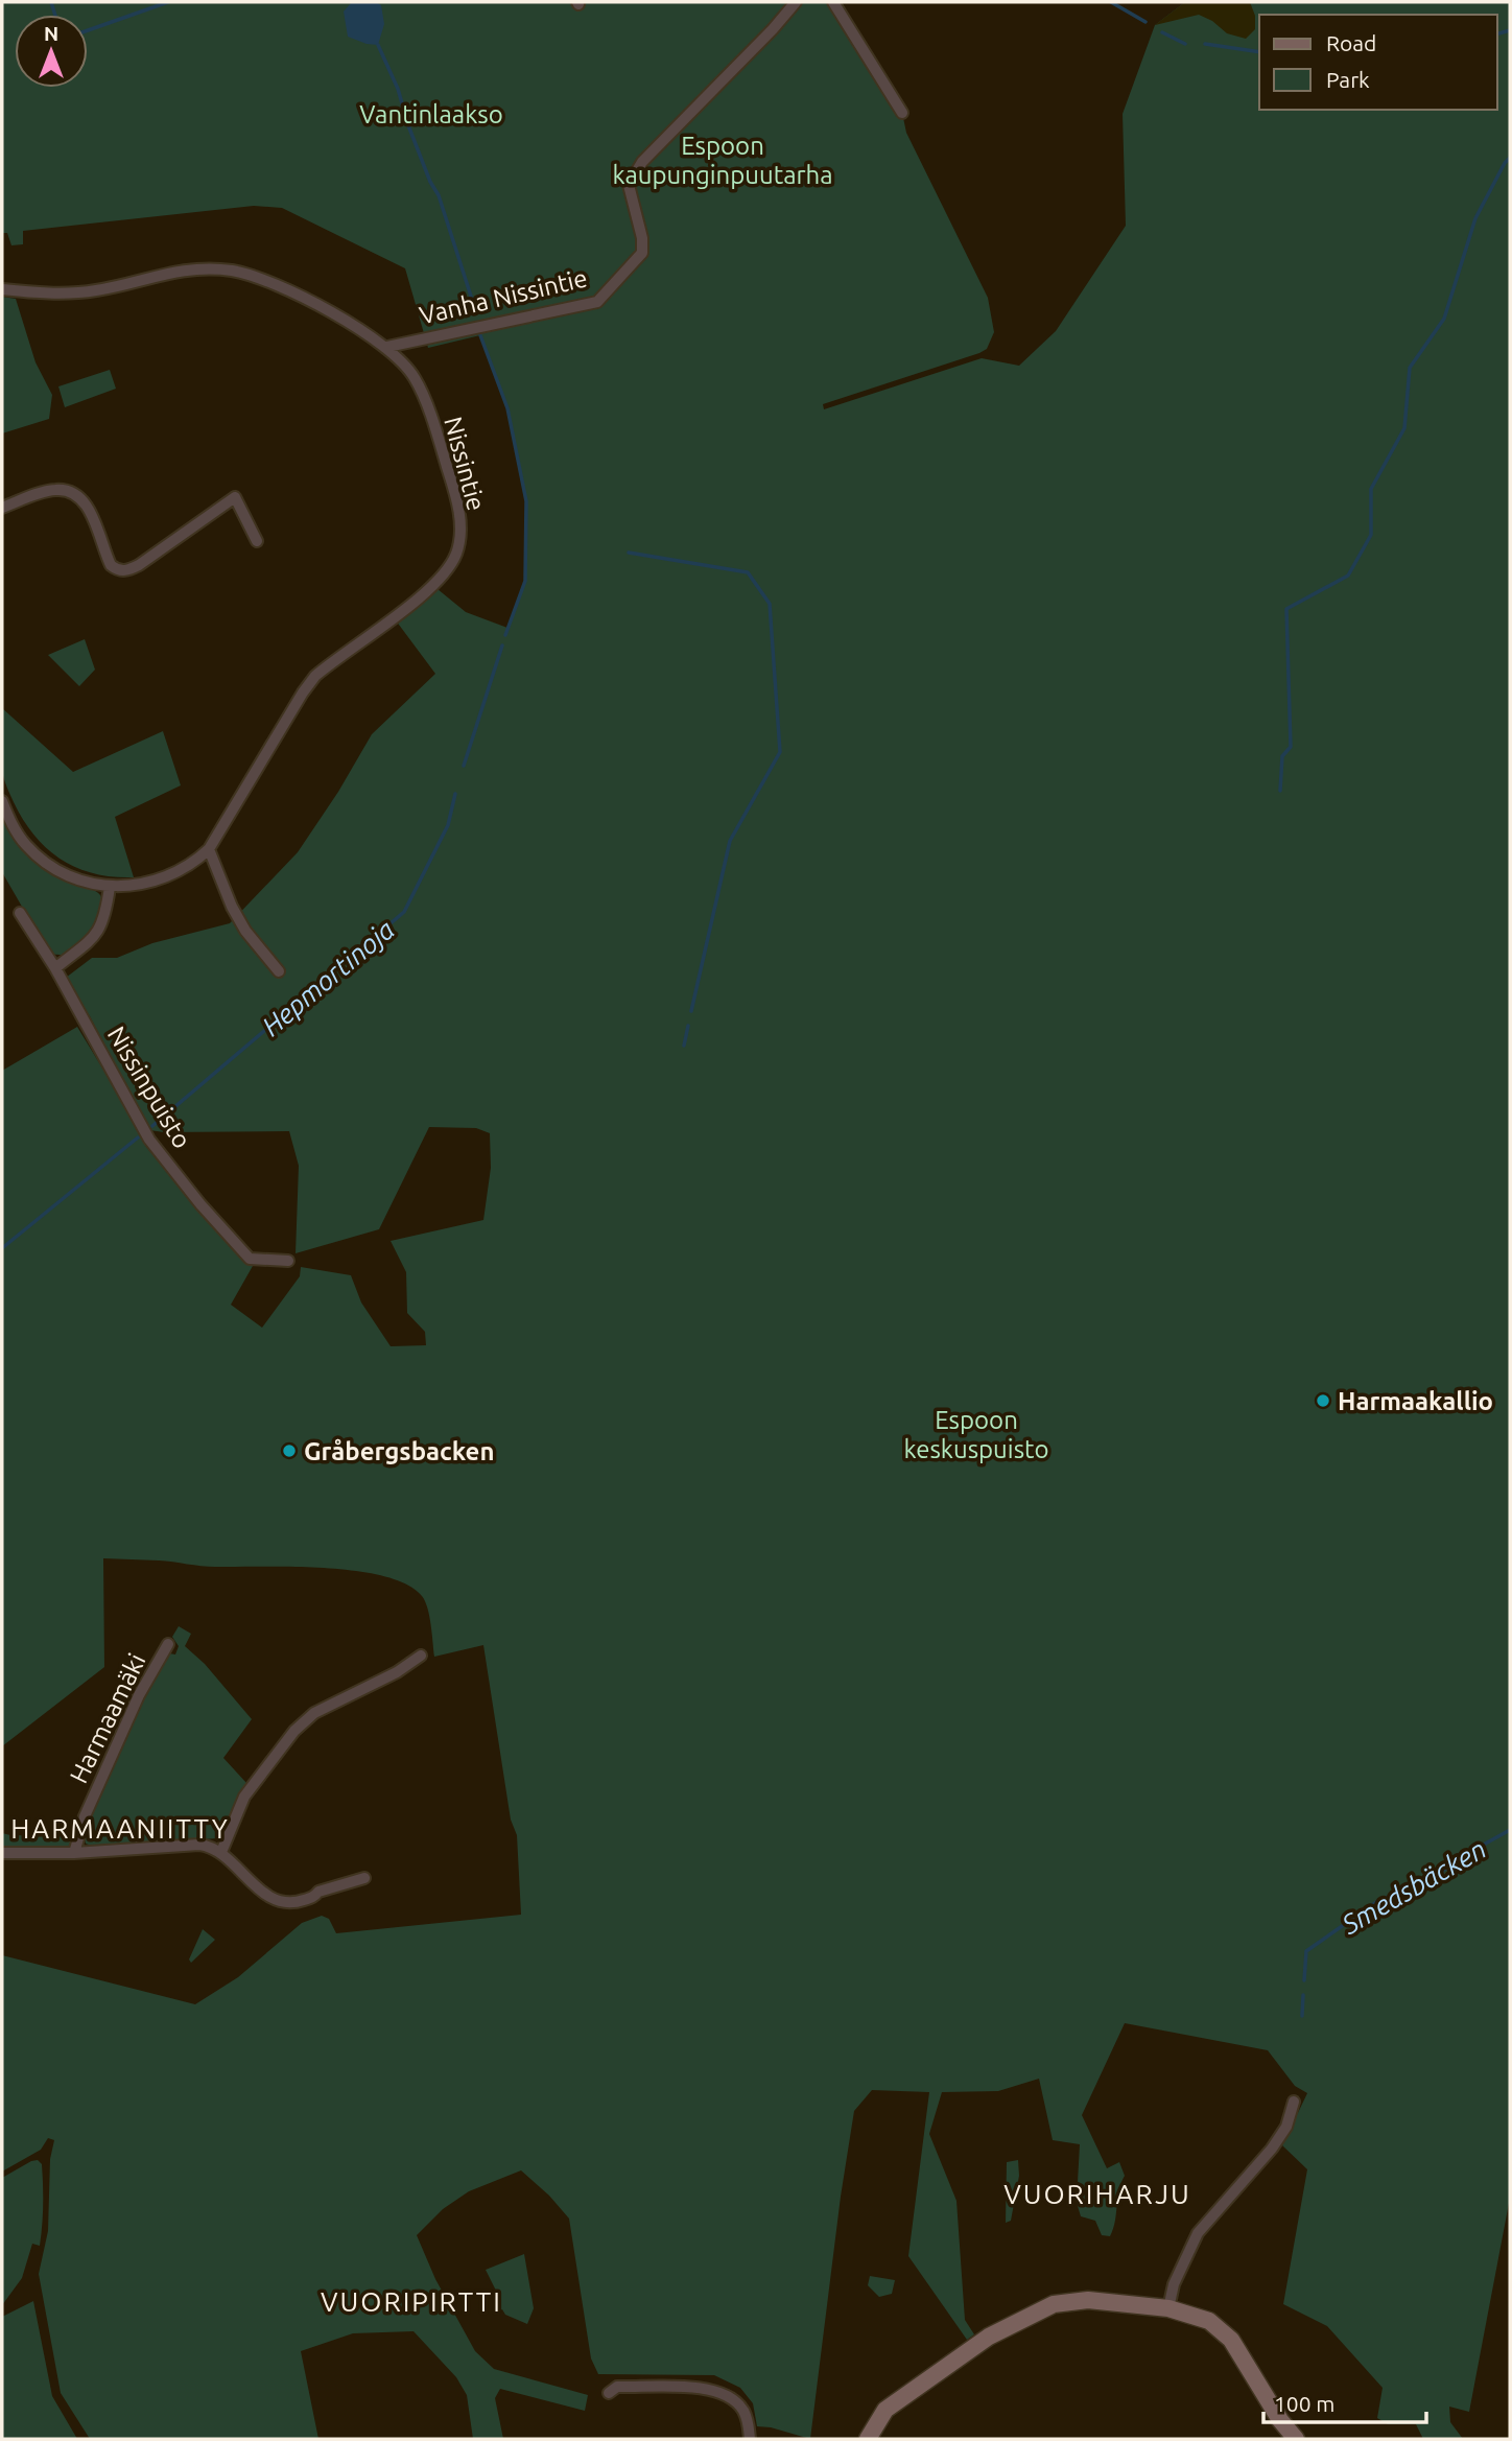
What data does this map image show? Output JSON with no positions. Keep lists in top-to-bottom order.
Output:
{
  "streets": {
    "street": [
      "Vanha Nissintie",
      "Nissintie",
      "Nissinpuisto",
      "Harmaamäki"
    ]
  },
  "crossings": [
    ["Vanha Nissintie", "Nissintie"]
  ],
  "districts": ["HARMAANIITTY", "VUORIHARJU", "VUORIPIRTTI"],
  "water": ["Hepmortinoja", "Smedsbäcken"],
  "parks": ["Vantinlaakso", "Espoon kaupunginpuutarha", "Espoon keskuspuisto"],
  "places": ["Harmaakallio", "Gråbergsbacken"],
  "legend": ["Road", "Park"],
  "scale_bar": "100 m",
  "north": "top"
}
